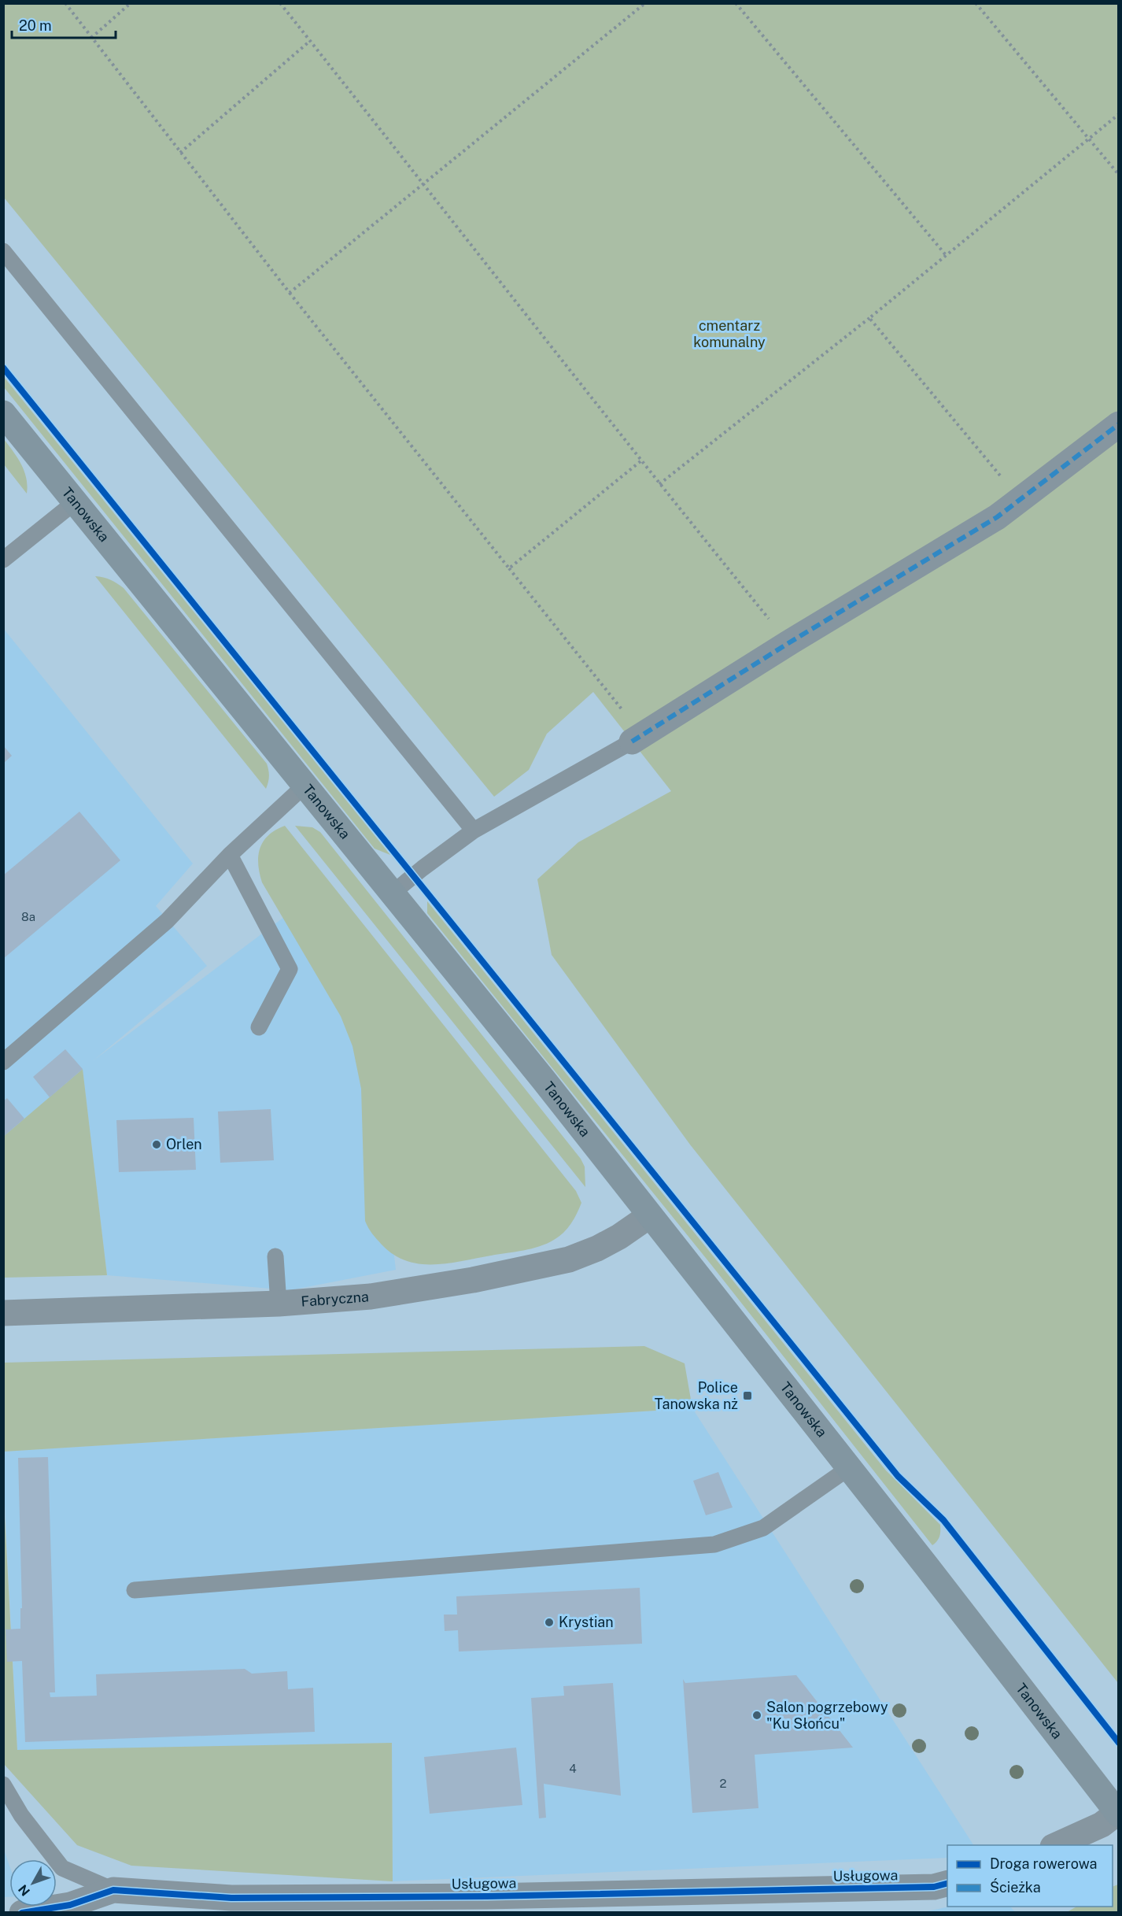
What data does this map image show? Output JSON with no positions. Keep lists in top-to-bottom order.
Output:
{
  "streets": {
    "main road": ["Tanowska"],
    "street": ["Fabryczna", "Usługowa"]
  },
  "crossings": [
    ["Tanowska", "Fabryczna"]
  ],
  "parks": ["cmentarz komunalny"],
  "places": {
    "other": ["Orlen", "Krystian", "Salon pogrzebowy \"Ku Słońcu\""],
    "transit": ["Police Tanowska nż"]
  },
  "house_numbers": ["8a", "4", "2"],
  "legend": ["Droga rowerowa", "Ścieżka"],
  "scale_bar": "20 m",
  "north": "bottom left"
}
